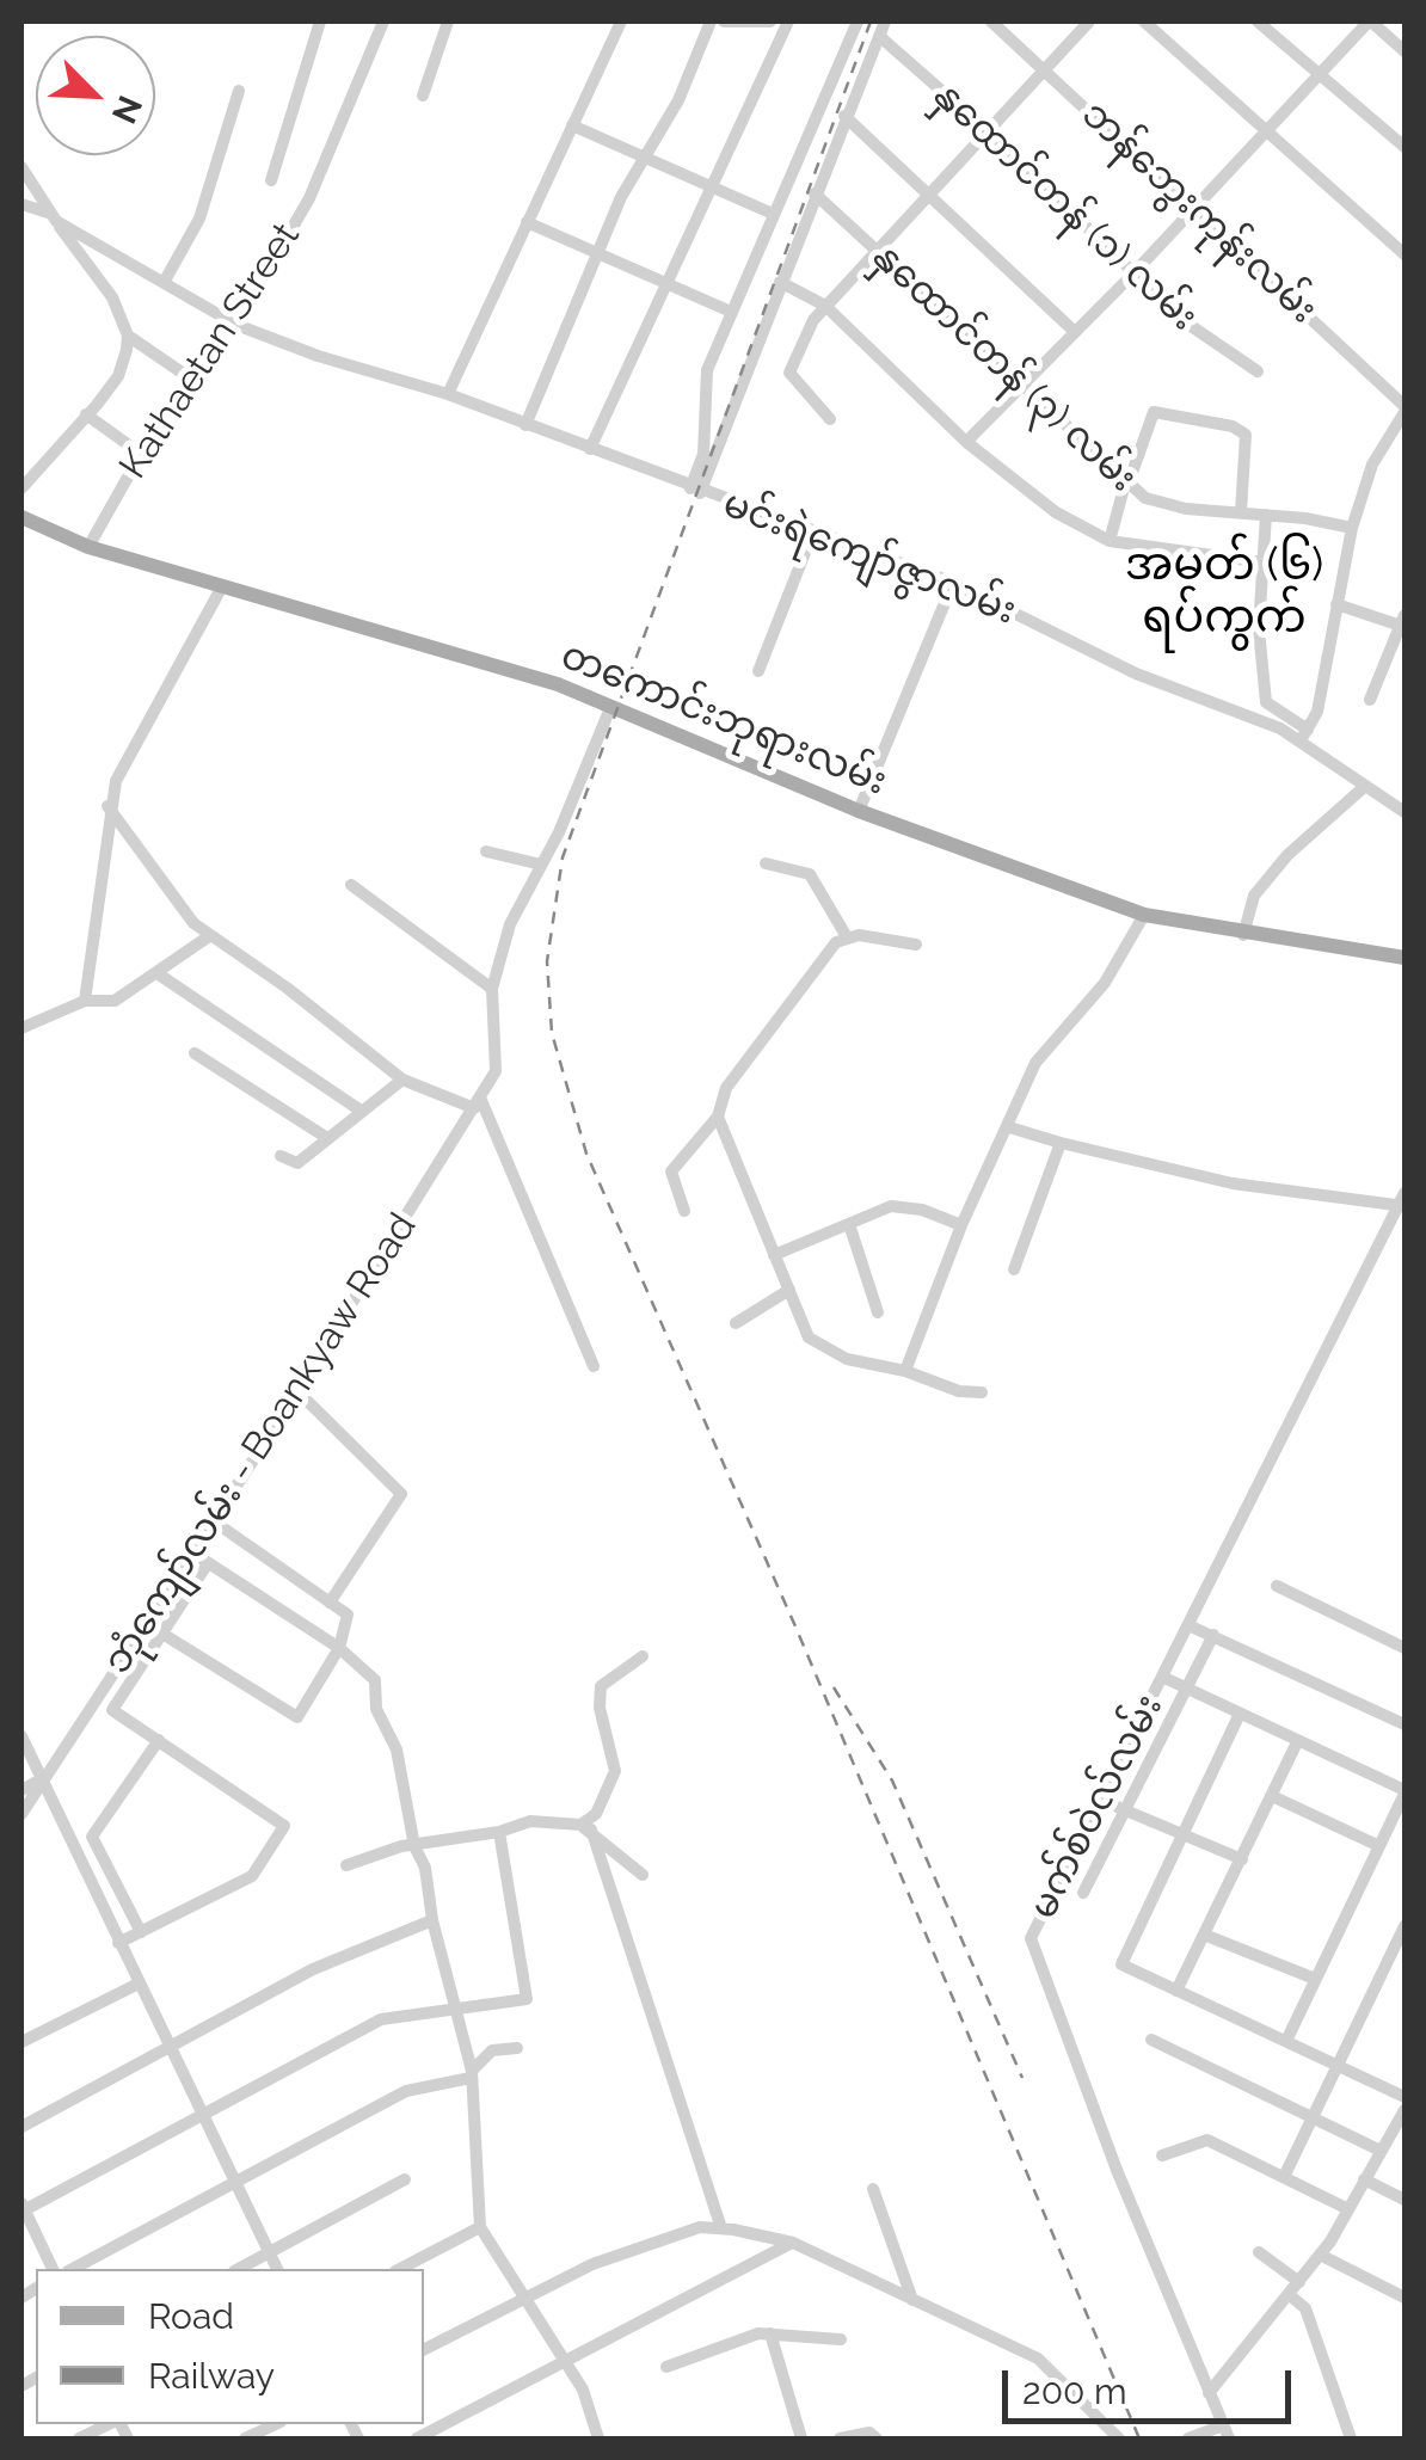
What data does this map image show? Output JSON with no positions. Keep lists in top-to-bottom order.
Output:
{
  "streets": {
    "main road": ["တကောင်းဘုရားလမ်း"],
    "street": [
      "နှထောင်တန် (၁) လမ်း",
      "ဘန်ဘွေးကုန်းလမ်း",
      "Kathaetan Street",
      "နှထောင်တန် (၃) လမ်း",
      "မင်းရဲကျော်ဇွာလမ်း",
      "ဘုံကျော်လမ်း - Boankyaw Road",
      "မက်စ်ဝဲလ်လမ်း"
    ]
  },
  "crossings": [
    ["Kathaetan Street", "မင်းရဲကျော်ဇွာလမ်း"],
    ["Kathaetan Street", "တကောင်းဘုရားလမ်း"]
  ],
  "districts": ["အမှတ် (၆) ရပ်ကွက်"],
  "legend": ["Road", "Railway"],
  "scale_bar": "200 m",
  "north": "bottom right"
}
